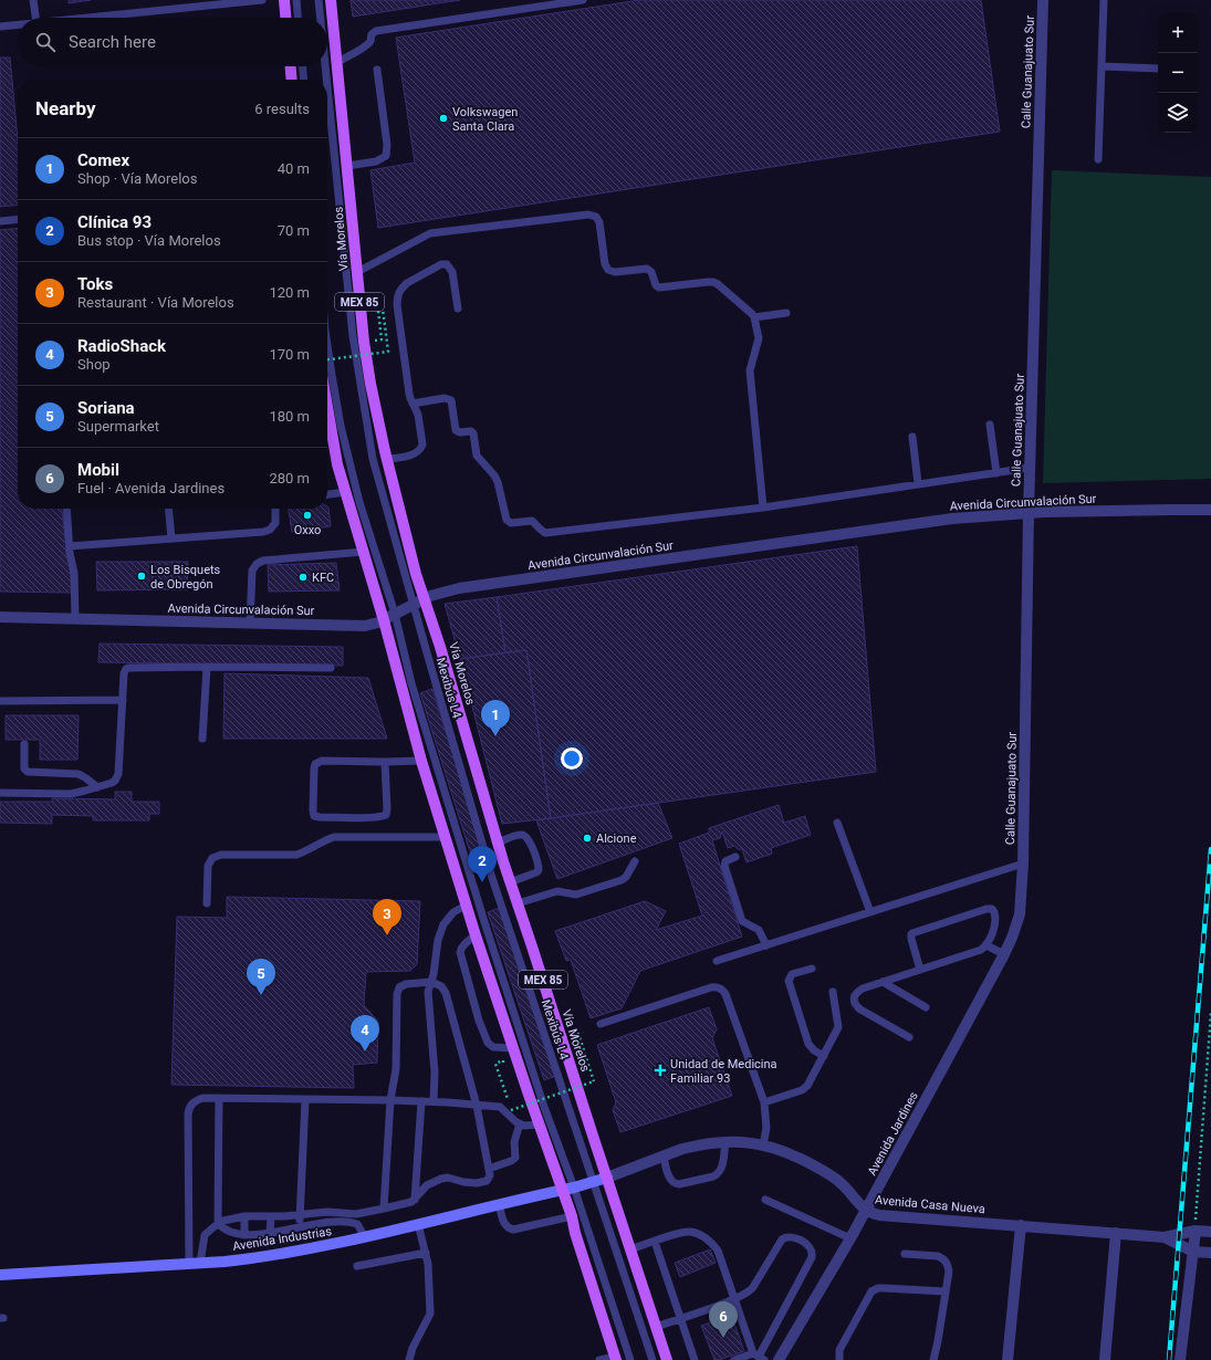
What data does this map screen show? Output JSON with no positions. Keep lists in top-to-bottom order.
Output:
{
  "streets": {
    "main road": [
      "Vía Morelos",
      "MEX 85",
      "Avenida Casa Nueva",
      "Avenida Industrias"
    ],
    "street": ["Calle Guanajuato Sur", "Avenida Circunvalación Sur", "Avenida Jardines"],
    "lane": ["Mexibús L4"]
  },
  "crossings": [
    ["Calle Guanajuato Sur", "Avenida Circunvalación Sur"],
    ["Calle Guanajuato Sur", "Avenida Jardines"],
    ["Vía Morelos", "Avenida Circunvalación Sur"],
    ["Vía Morelos", "Avenida Casa Nueva"],
    ["Avenida Circunvalación Sur", "Mexibús L4"],
    ["Mexibús L4", "Avenida Casa Nueva"],
    ["Avenida Jardines", "Avenida Casa Nueva"],
    ["Avenida Casa Nueva", "Avenida Industrias"]
  ],
  "places": {
    "other": [
      "Volkswagen Santa Clara",
      "Oxxo",
      "Los Bisquets de Obregón",
      "KFC",
      "Alcione"
    ],
    "health": ["Unidad de Medicina Familiar 93"]
  },
  "page": {
    "map_buttons": ["+", "−"],
    "search": "Search here",
    "heading": ["Nearby", "6 results"],
    "list": [
      {
        "mark": "1",
        "name": "Comex",
        "note": "Shop · Vía Morelos",
        "value": "40 m"
      },
      {
        "mark": "2",
        "name": "Clínica 93",
        "note": "Bus stop · Vía Morelos",
        "value": "70 m"
      },
      {
        "mark": "3",
        "name": "Toks",
        "note": "Restaurant · Vía Morelos",
        "value": "120 m"
      },
      {
        "mark": "4",
        "name": "RadioShack",
        "note": "Shop",
        "value": "170 m"
      },
      {
        "mark": "5",
        "name": "Soriana",
        "note": "Supermarket",
        "value": "180 m"
      },
      {
        "mark": "6",
        "name": "Mobil",
        "note": "Fuel · Avenida Jardines",
        "value": "280 m"
      }
    ],
    "pins": [
      "1",
      "2",
      "3",
      "5",
      "4",
      "6"
    ]
  }
}
